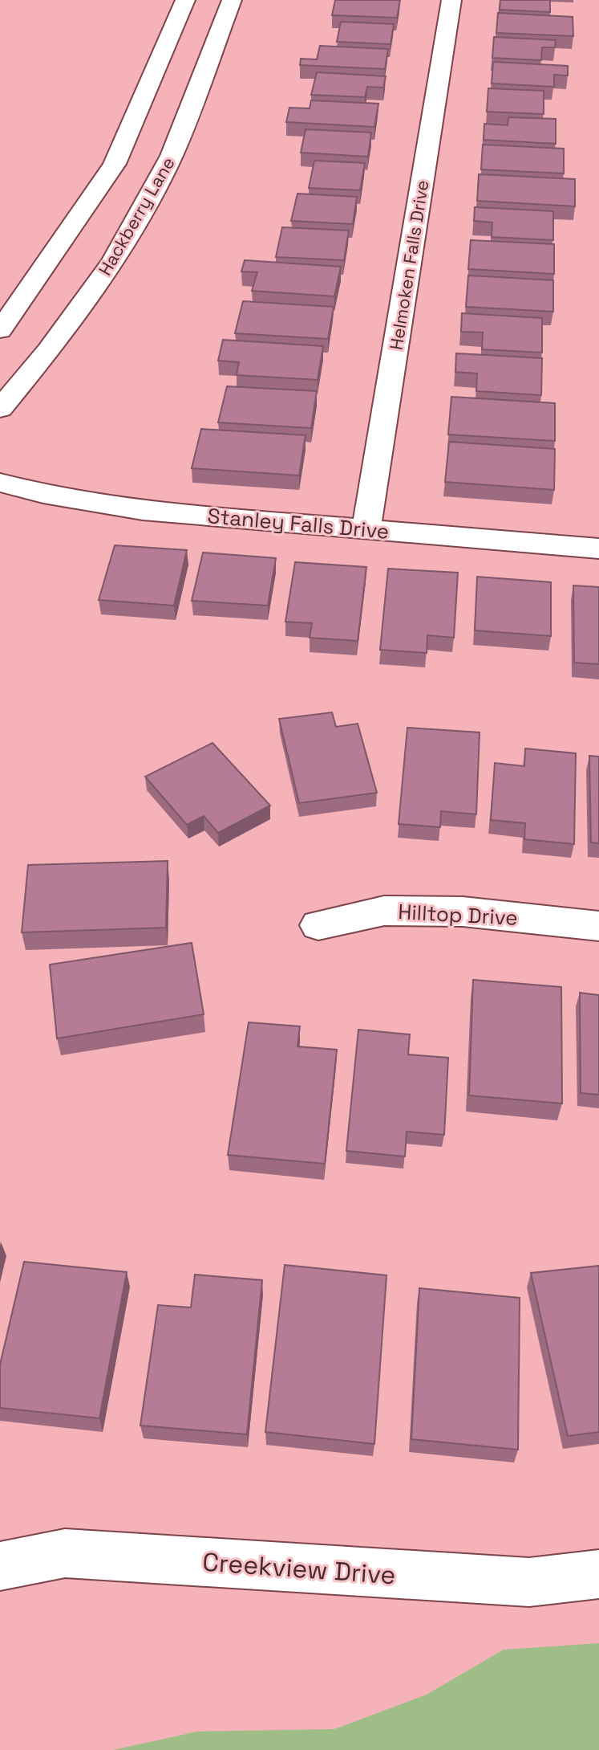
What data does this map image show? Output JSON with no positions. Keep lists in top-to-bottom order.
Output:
{
  "streets": {
    "street": [
      "Hackberry Lane",
      "Helmoken Falls Drive",
      "Stanley Falls Drive",
      "Hilltop Drive",
      "Creekview Drive"
    ]
  },
  "crossings": [
    ["Helmoken Falls Drive", "Stanley Falls Drive"]
  ]
}
